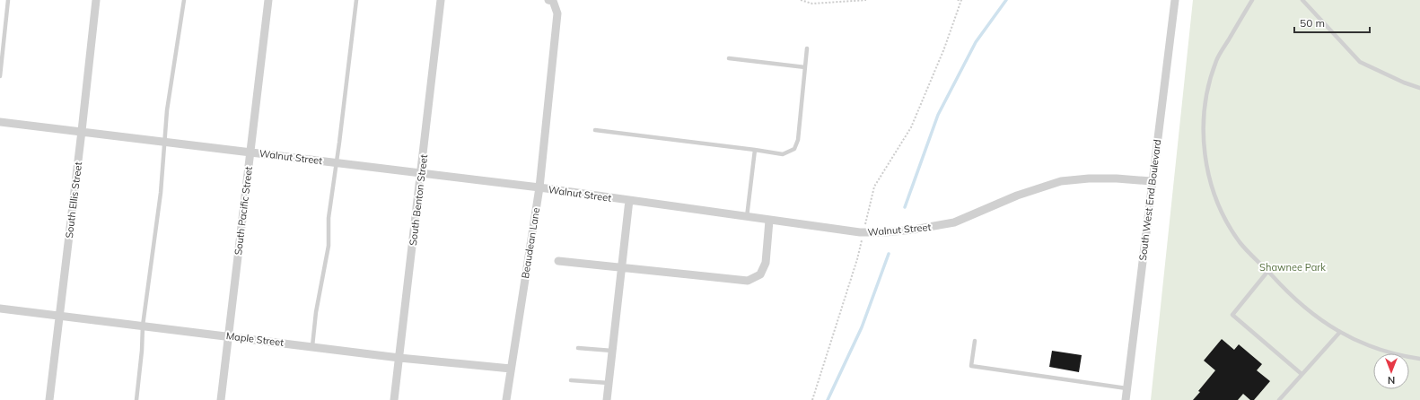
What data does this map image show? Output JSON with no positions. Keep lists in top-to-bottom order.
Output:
{
  "streets": {
    "street": [
      "Walnut Street",
      "South Ellis Street",
      "South Benton Street",
      "South West End Boulevard",
      "South Pacific Street",
      "Beaudean Lane",
      "Maple Street"
    ]
  },
  "crossings": [
    ["Walnut Street", "South Ellis Street"],
    ["Walnut Street", "South Benton Street"],
    ["Walnut Street", "South West End Boulevard"],
    ["Walnut Street", "South Pacific Street"],
    ["Walnut Street", "Beaudean Lane"],
    ["South Ellis Street", "Maple Street"],
    ["South Benton Street", "Maple Street"],
    ["South Pacific Street", "Maple Street"],
    ["Beaudean Lane", "Maple Street"]
  ],
  "parks": ["Shawnee Park"],
  "scale_bar": "50 m",
  "north": "bottom"
}
